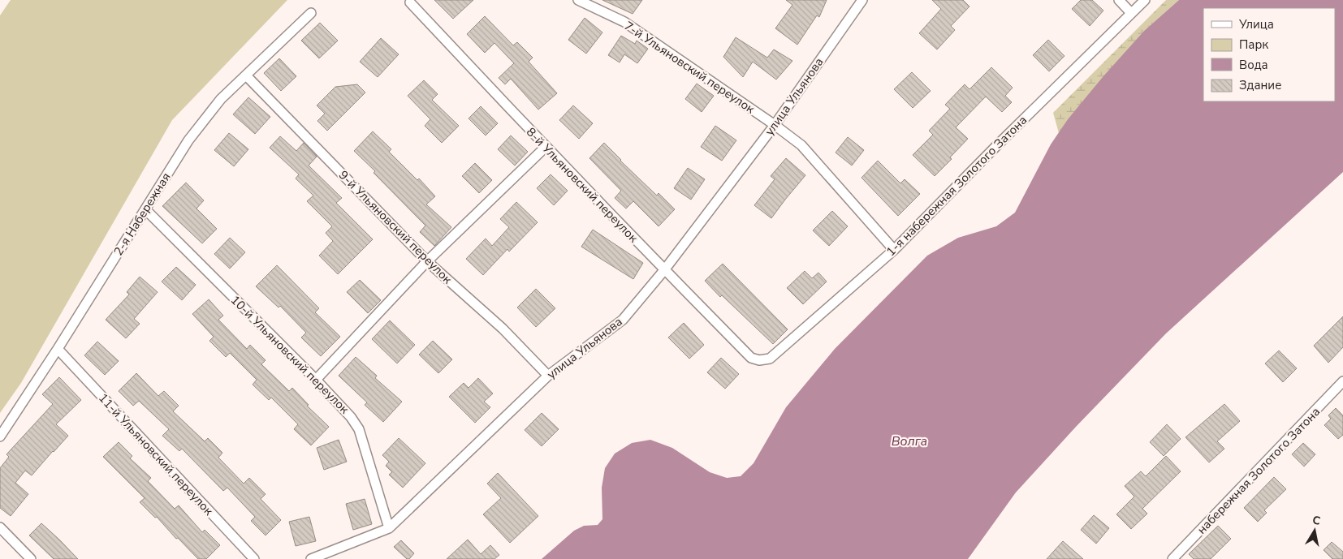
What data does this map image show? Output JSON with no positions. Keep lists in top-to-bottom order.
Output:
{
  "streets": {
    "street": [
      "7-й Ульяновский переулок",
      "улица Ульянова",
      "8-й Ульяновский переулок",
      "1-я набережная Золотого Затона",
      "2-я Набережная",
      "9-й Ульяновский переулок",
      "10-й Ульяновский переулок",
      "11-й Ульяновский переулок",
      "набережная Золотого Затона"
    ]
  },
  "crossings": [
    ["7-й Ульяновский переулок", "улица Ульянова"],
    ["7-й Ульяновский переулок", "1-я набережная Золотого Затона"],
    ["улица Ульянова", "8-й Ульяновский переулок"],
    ["улица Ульянова", "9-й Ульяновский переулок"],
    ["улица Ульянова", "10-й Ульяновский переулок"],
    ["8-й Ульяновский переулок", "1-я набережная Золотого Затона"],
    ["2-я Набережная", "9-й Ульяновский переулок"],
    ["2-я Набережная", "10-й Ульяновский переулок"],
    ["2-я Набережная", "11-й Ульяновский переулок"]
  ],
  "water": ["Волга"],
  "legend": [
    "Улица",
    "Парк",
    "Вода",
    "Здание"
  ],
  "north": "top"
}
